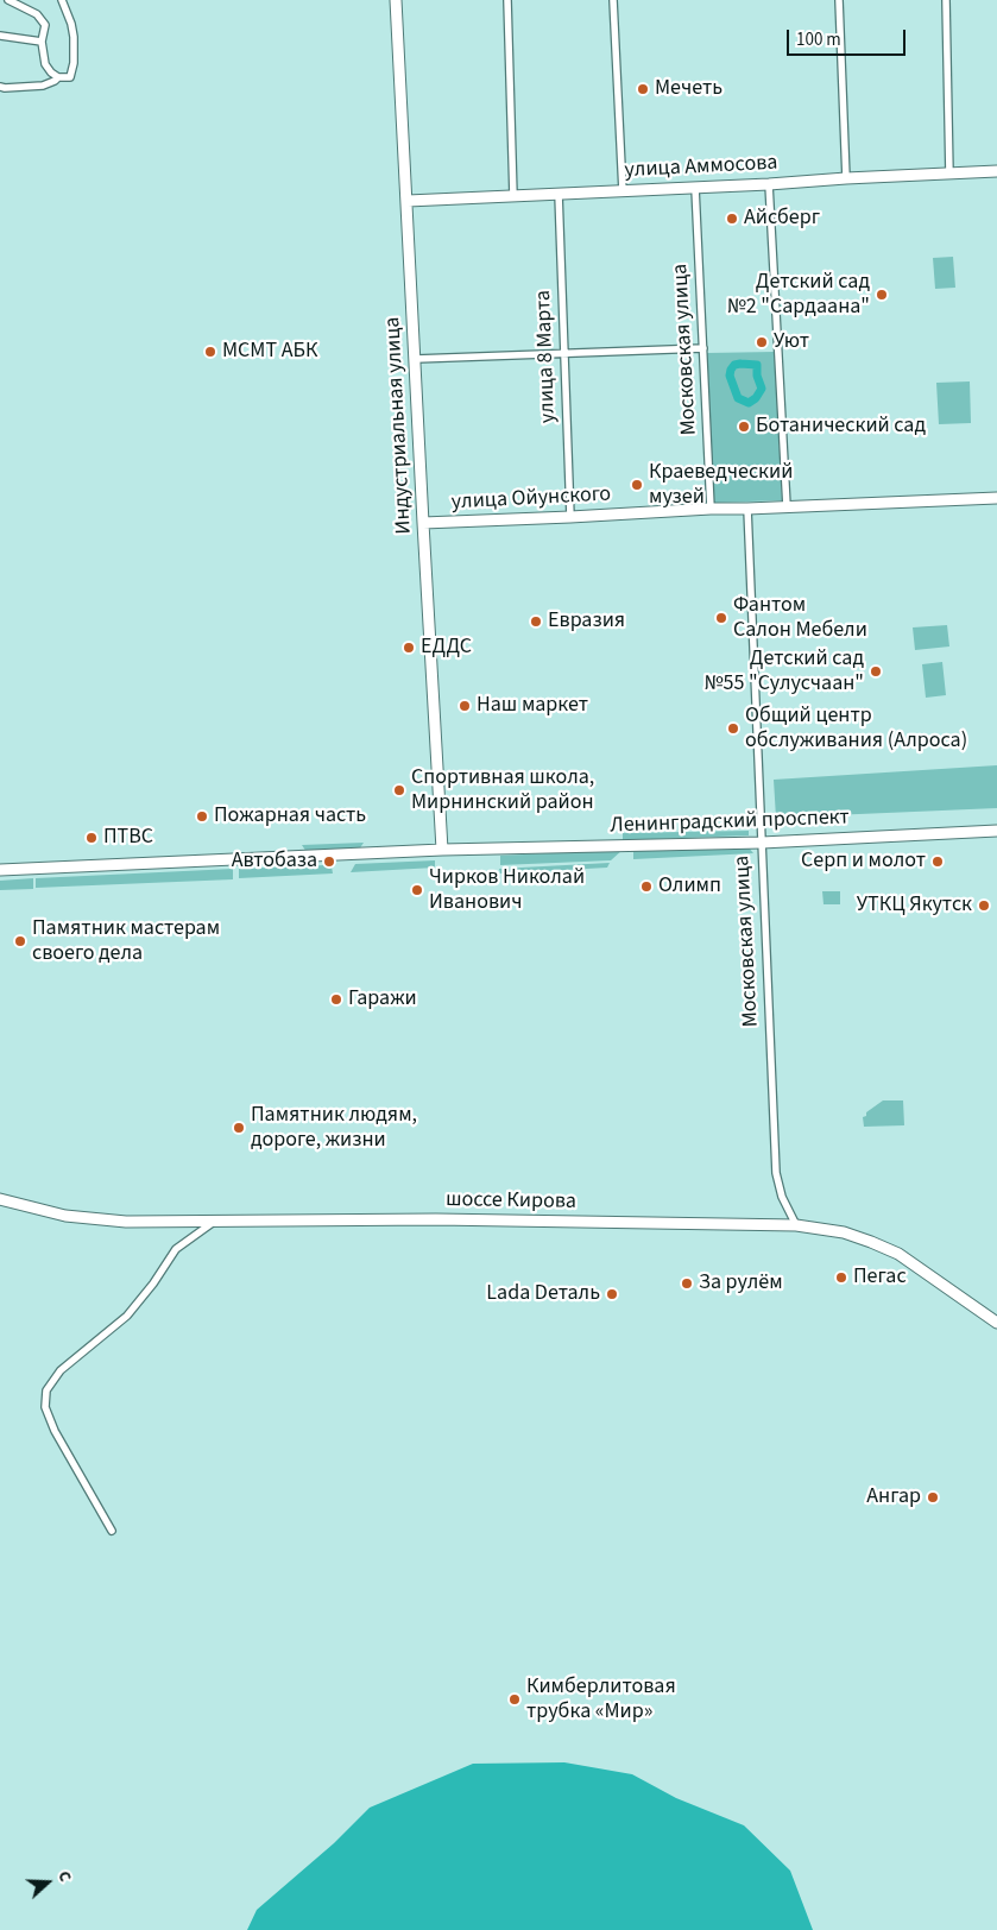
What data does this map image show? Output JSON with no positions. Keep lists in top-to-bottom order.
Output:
{
  "streets": {
    "main road": [
      "улица Аммосова",
      "Индустриальная улица",
      "улица Ойунского",
      "Ленинградский проспект",
      "шоссе Кирова"
    ],
    "street": ["Московская улица", "улица 8 Марта"]
  },
  "crossings": [
    ["улица Аммосова", "Московская улица"],
    ["улица Аммосова", "улица 8 Марта"],
    ["улица Аммосова", "Индустриальная улица"],
    ["Московская улица", "улица Ойунского"],
    ["Московская улица", "Ленинградский проспект"],
    ["Московская улица", "шоссе Кирова"],
    ["улица 8 Марта", "улица Ойунского"],
    ["Индустриальная улица", "улица Ойунского"],
    ["Индустриальная улица", "Ленинградский проспект"]
  ],
  "places": [
    "Мечеть",
    "Айсберг",
    "Детский сад №2 \"Сардаана\"",
    "Уют",
    "МСМТ АБК",
    "Ботанический сад",
    "Краеведческий музей",
    "Фантом Салон Мебели",
    "Евразия",
    "ЕДДС",
    "Детский сад №55 \"Сулусчаан\"",
    "Наш маркет",
    "Общий центр обслуживания (Алроса)",
    "Спортивная школа, Мирнинский район",
    "Пожарная часть",
    "ПТВС",
    "Автобаза",
    "Серп и молот",
    "Олимп",
    "Чирков Николай Иванович",
    "УТКЦ Якутск",
    "Памятник мастерам своего дела",
    "Гаражи",
    "Памятник людям, дороге, жизни",
    "Пегас",
    "За рулём",
    "Lada Dеталь",
    "Ангар",
    "Кимберлитовая трубка «Мир»"
  ],
  "scale_bar": "100 m",
  "north": "right"
}
